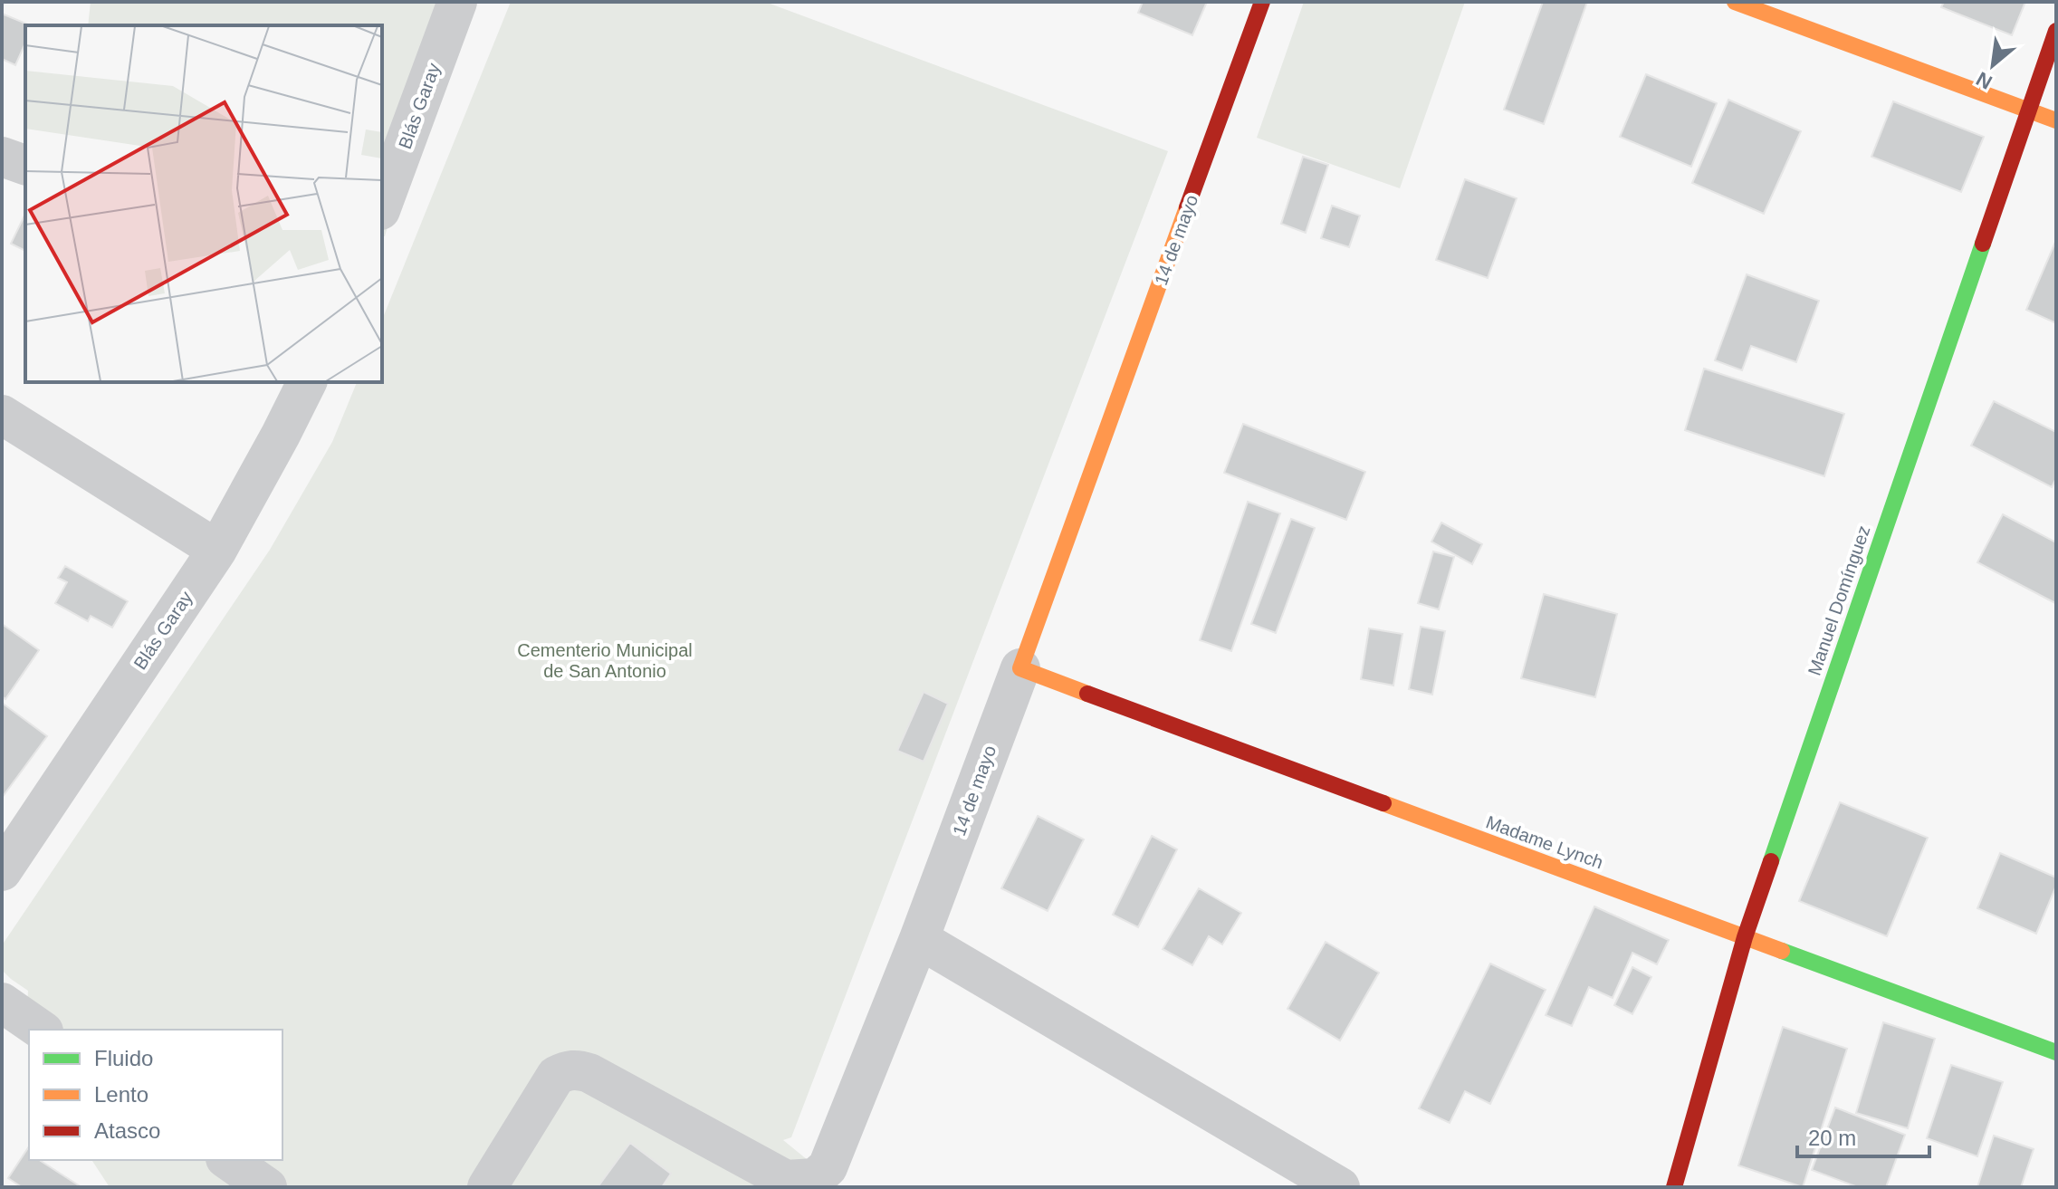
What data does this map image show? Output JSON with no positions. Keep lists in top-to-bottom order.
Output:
{
  "streets": {
    "street": [
      "Blás Garay",
      "14 de mayo",
      "Manuel Domínguez",
      "Madame Lynch"
    ]
  },
  "crossings": [
    ["14 de mayo", "Madame Lynch"],
    ["Manuel Domínguez", "Madame Lynch"]
  ],
  "parks": ["Cementerio Municipal de San Antonio"],
  "legend": ["Fluido", "Lento", "Atasco"],
  "scale_bar": "20 m",
  "north": "bottom left"
}
